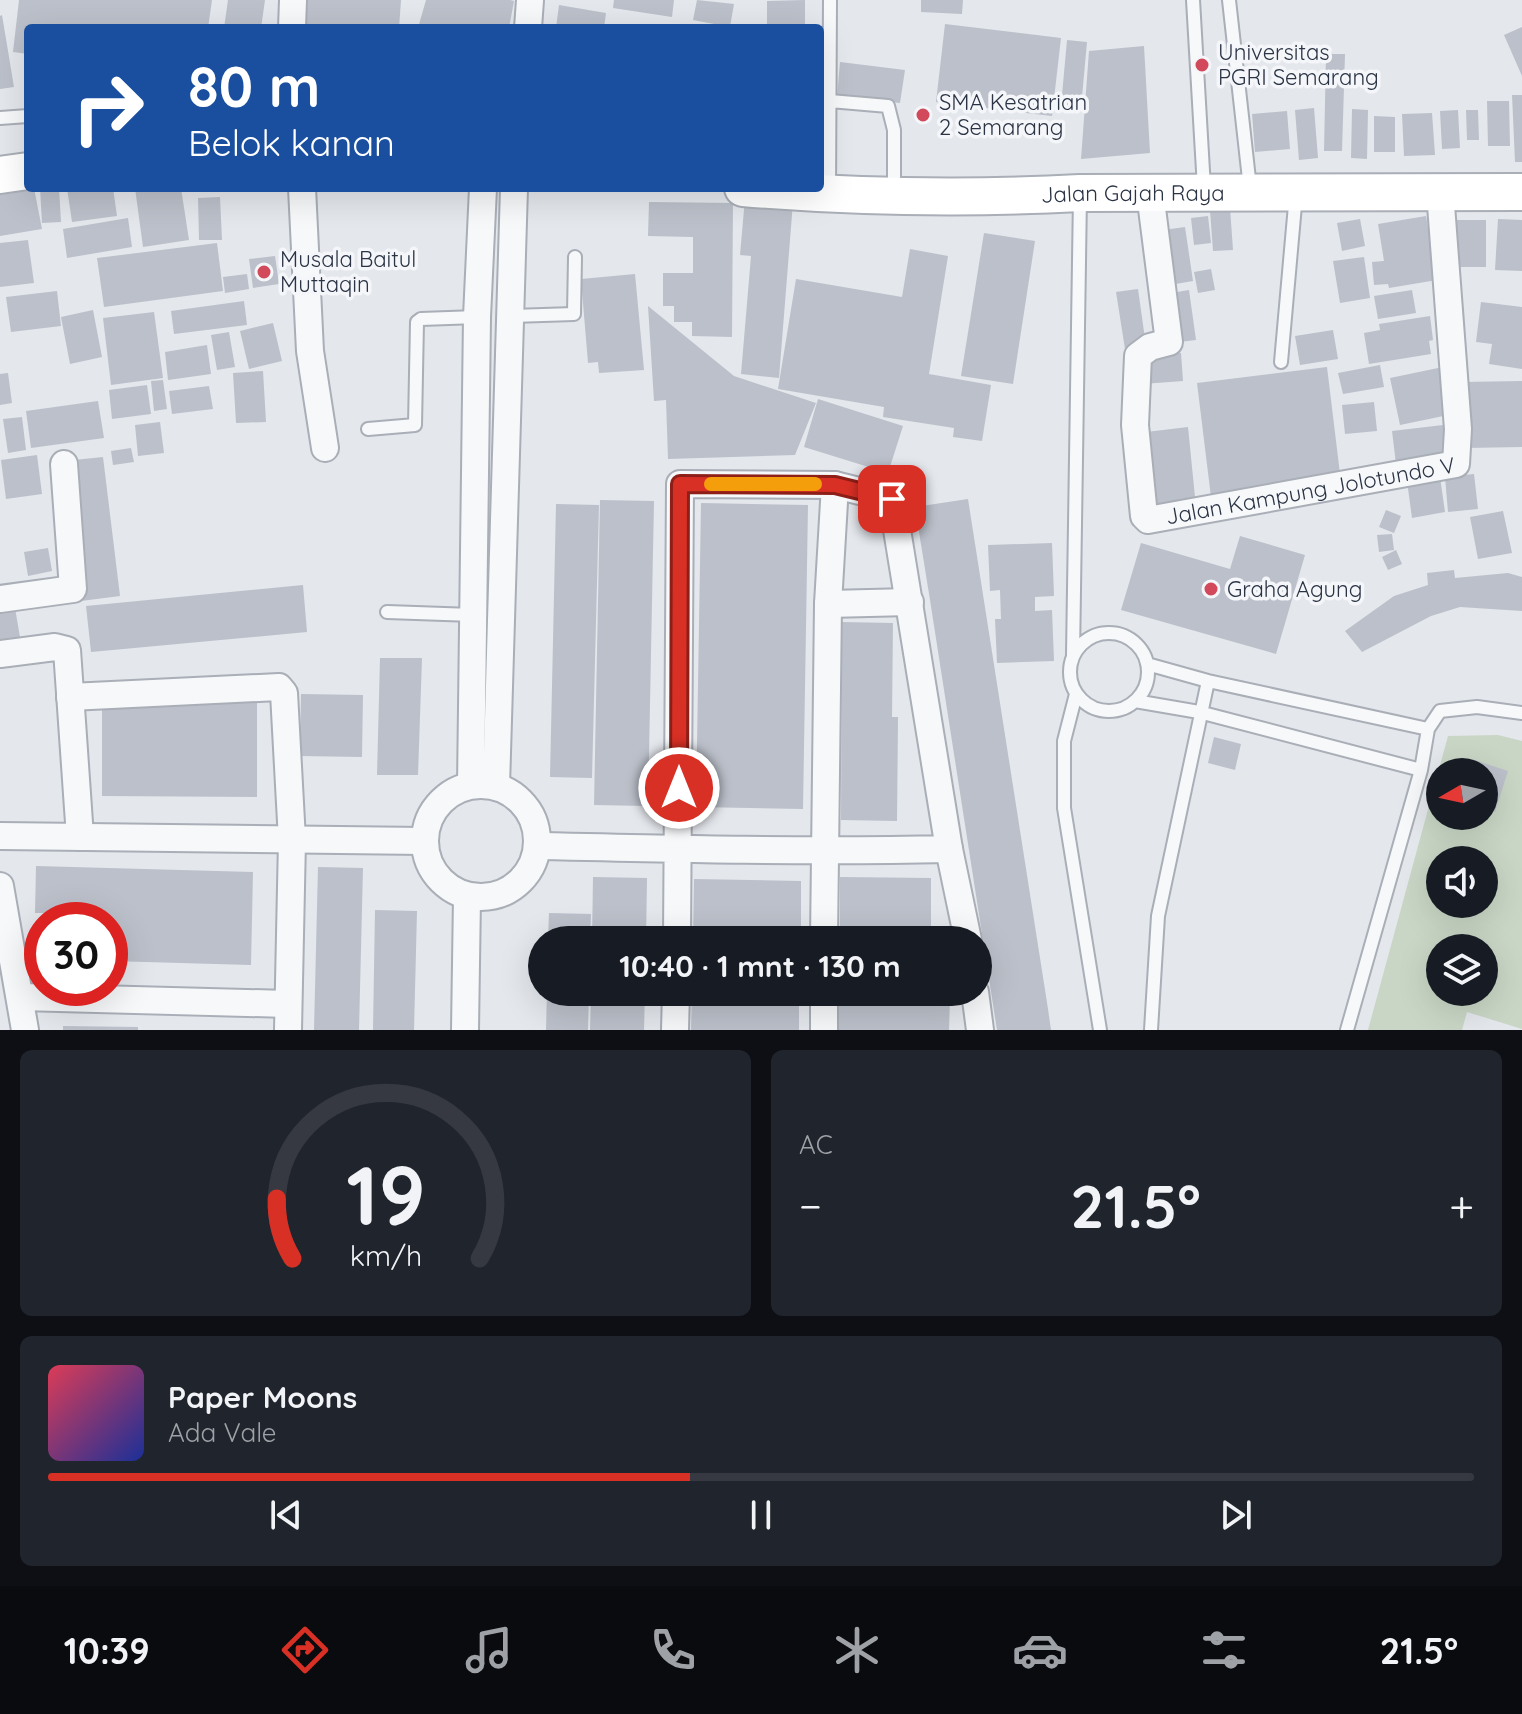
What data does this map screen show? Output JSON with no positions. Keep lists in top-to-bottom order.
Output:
{
  "streets": {
    "main road": ["Jalan Gajah Raya"],
    "street": ["Jalan Kampung Jolotundo V"]
  },
  "crossings": [
    ["Jalan Gajah Raya", "Jalan Kampung Jolotundo V"]
  ],
  "places": [
    "Universitas PGRI Semarang",
    "SMA Kesatrian 2 Semarang",
    "Musala Baitul Muttaqin",
    "Graha Agung"
  ],
  "north": "left",
  "page": {
    "turn": ["80 m", "Belok kanan"],
    "limit": "30",
    "trip": "10:40 · 1 mnt · 130 m",
    "tile": "AC",
    "heat": ["−", "21.5°", "+"],
    "song": ["Paper Moons", "Ada Vale"],
    "tabs": ["10:39", "21.5°"],
    "gauge": ["19", "km/h"]
  }
}
